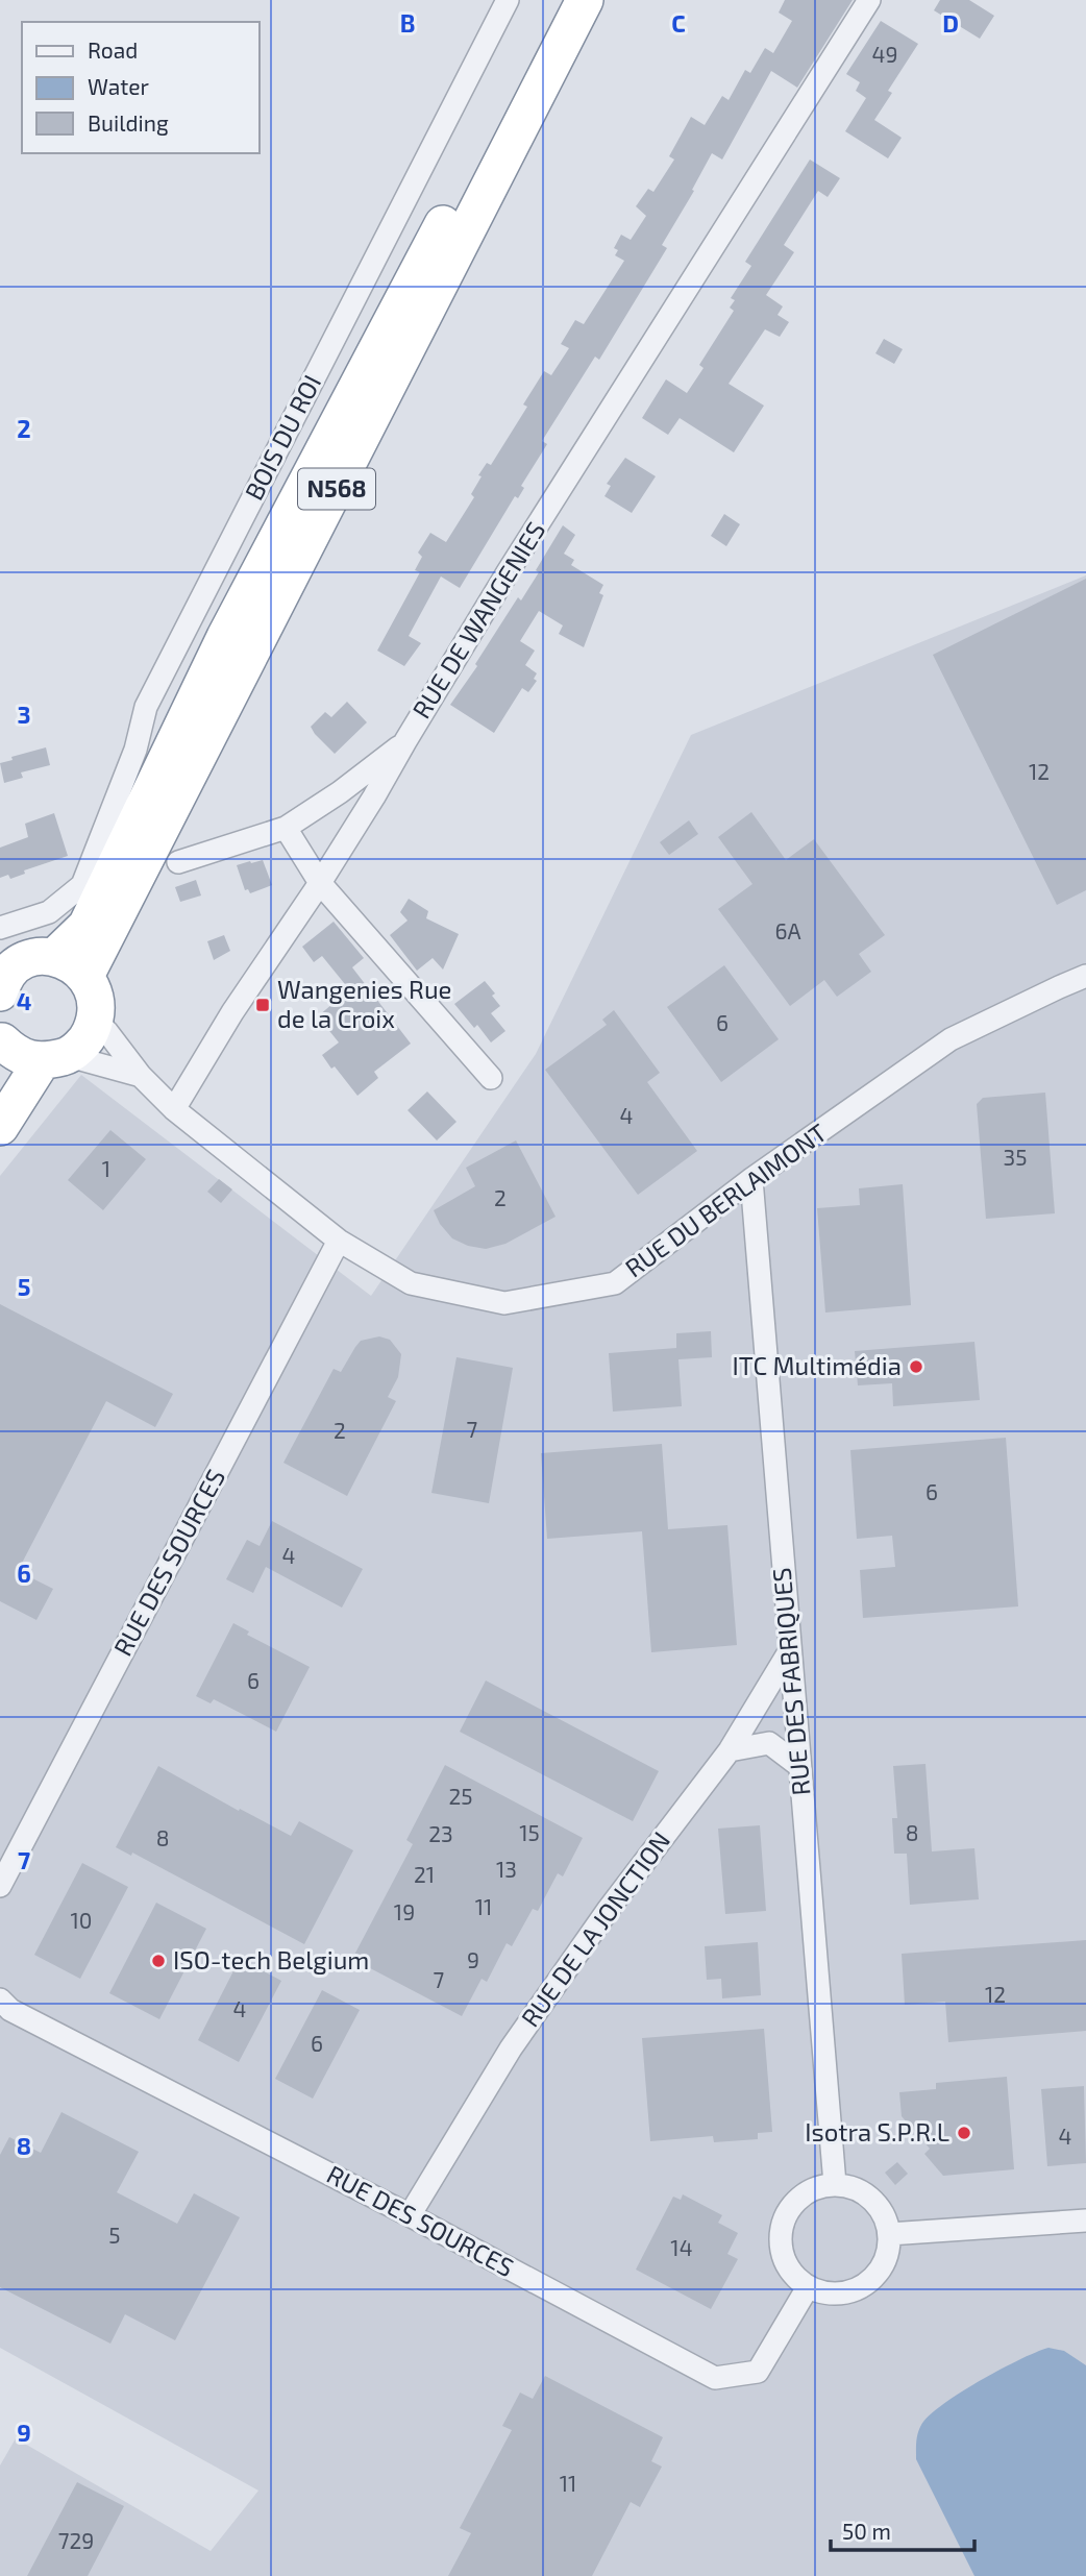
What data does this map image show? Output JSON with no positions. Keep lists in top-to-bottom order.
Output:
{
  "streets": {
    "highway": ["N568"],
    "street": [
      "BOIS DU ROI",
      "RUE DE WANGENIES",
      "RUE DU BERLAIMONT",
      "RUE DES SOURCES",
      "RUE DES FABRIQUES",
      "RUE DE LA JONCTION"
    ]
  },
  "crossings": [
    ["RUE DE WANGENIES", "RUE DU BERLAIMONT"],
    ["RUE DU BERLAIMONT", "RUE DES SOURCES"],
    ["RUE DU BERLAIMONT", "RUE DES FABRIQUES"],
    ["RUE DES SOURCES", "RUE DES FABRIQUES"],
    ["RUE DES SOURCES", "RUE DE LA JONCTION"],
    ["RUE DES FABRIQUES", "RUE DE LA JONCTION"]
  ],
  "places": {
    "transit": ["Wangenies Rue de la Croix"],
    "other": ["ITC Multimédia", "ISO-tech Belgium", "Isotra S.P.R.L"]
  },
  "house_numbers": [
    "49",
    "12",
    "6A",
    "6",
    "4",
    "35",
    "1",
    "2",
    "7",
    "2",
    "6",
    "4",
    "6",
    "25",
    "15",
    "8",
    "23",
    "8",
    "13",
    "21",
    "11",
    "19",
    "10",
    "9",
    "7",
    "12",
    "4",
    "6",
    "4",
    "5",
    "14",
    "11",
    "729"
  ],
  "legend": ["Road", "Water", "Building"],
  "scale_bar": "50 m",
  "grid": {
    "columns": ["B", "C", "D"],
    "rows": [
      "2",
      "3",
      "4",
      "5",
      "6",
      "7",
      "8",
      "9"
    ]
  }
}
